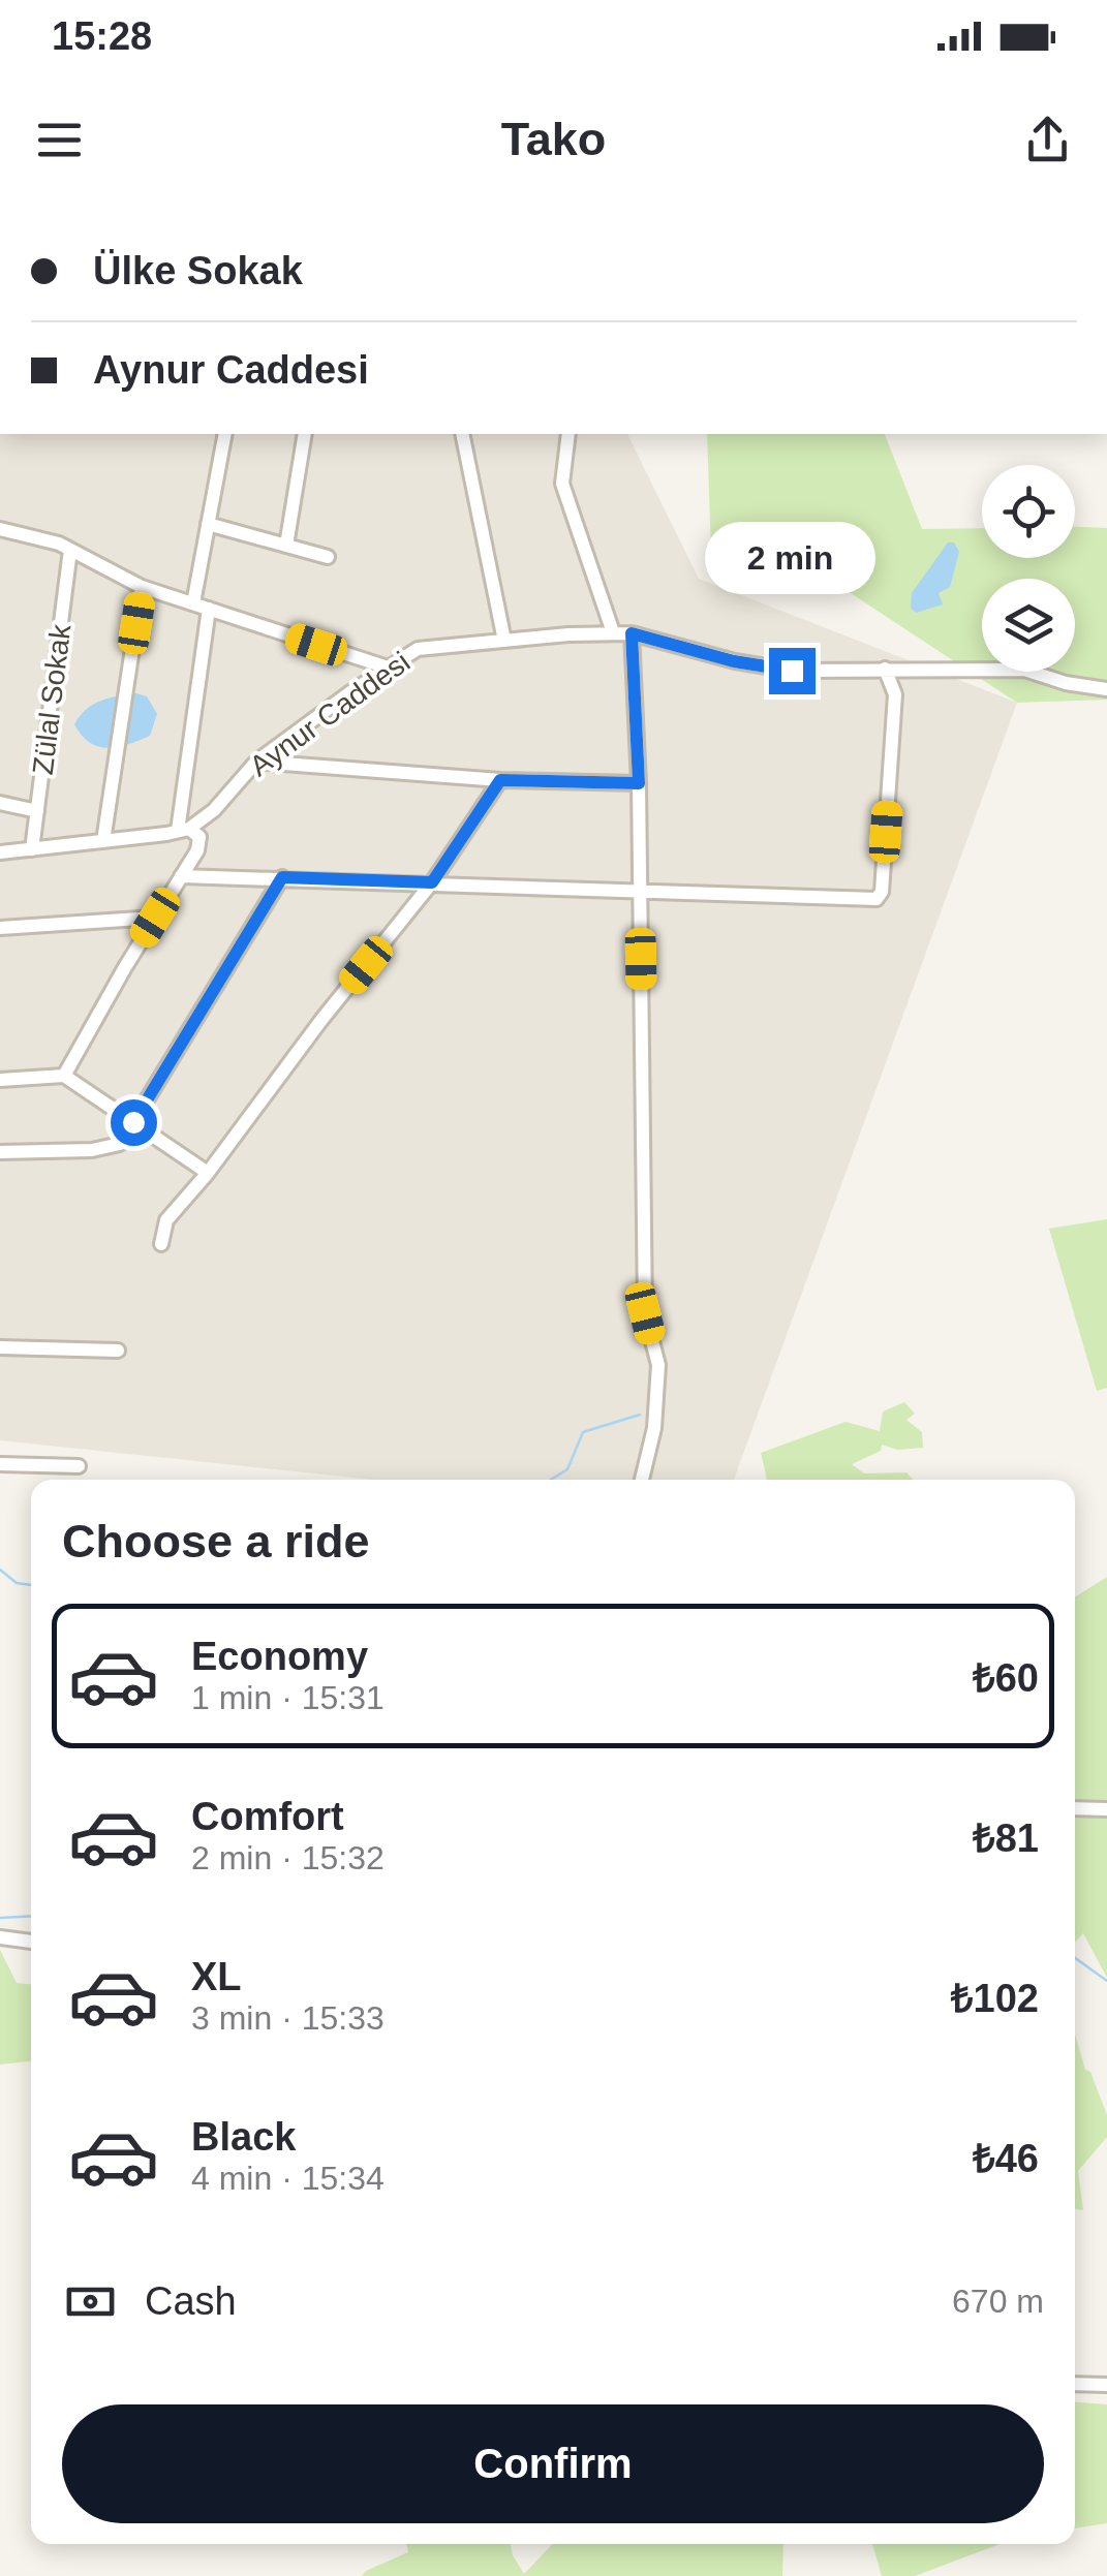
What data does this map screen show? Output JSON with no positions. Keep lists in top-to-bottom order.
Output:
{
  "streets": {
    "street": ["Zülal Sokak", "Aynur Caddesi"]
  },
  "page": {
    "status": "15:28",
    "header": "Tako",
    "banner": ["Ülke Sokak", "Aynur Caddesi"],
    "bubble": "2 min",
    "heading": "Choose a ride",
    "list": [
      {
        "name": "Economy",
        "note": "1 min · 15:31",
        "value": "₺60"
      },
      {
        "name": "Comfort",
        "note": "2 min · 15:32",
        "value": "₺81"
      },
      {
        "name": "XL",
        "note": "3 min · 15:33",
        "value": "₺102"
      },
      {
        "name": "Black",
        "note": "4 min · 15:34",
        "value": "₺46"
      }
    ],
    "pay": ["Cash", "670 m"],
    "buttons": "Confirm"
  }
}
